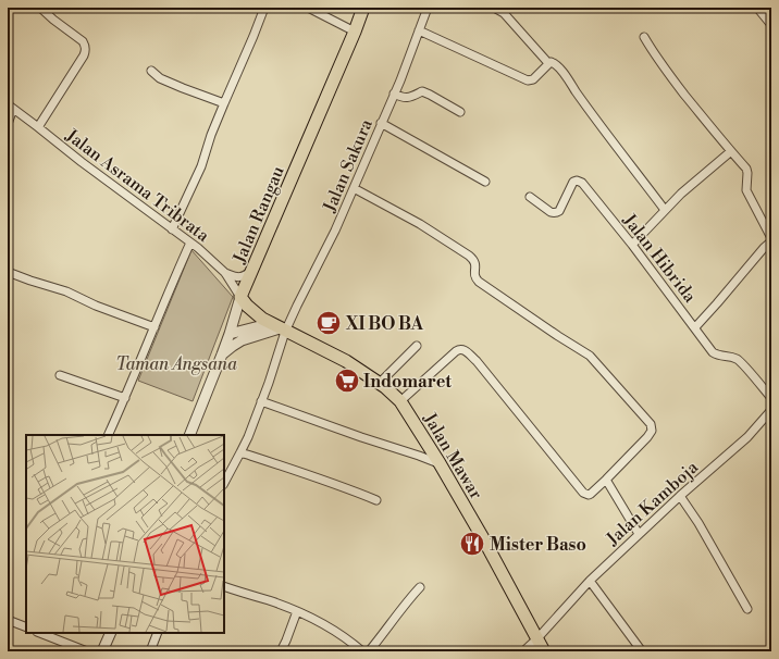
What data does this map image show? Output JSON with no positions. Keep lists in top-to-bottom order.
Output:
{
  "streets": {
    "main road": ["Jalan Rangau", "Jalan Mawar"],
    "street": [
      "Jalan Sakura",
      "Jalan Asrama Tribrata",
      "Jalan Hibrida",
      "Jalan Kamboja"
    ]
  },
  "crossings": [
    ["Jalan Sakura", "Jalan Mawar"],
    ["Jalan Asrama Tribrata", "Jalan Rangau"],
    ["Jalan Asrama Tribrata", "Jalan Mawar"],
    ["Jalan Rangau", "Jalan Mawar"],
    ["Jalan Mawar", "Jalan Kamboja"]
  ],
  "parks": ["Taman Angsana"],
  "places": {
    "cafe": ["XI BO BA"],
    "supermarket": ["Indomaret"],
    "restaurant": ["Mister Baso"]
  }
}
